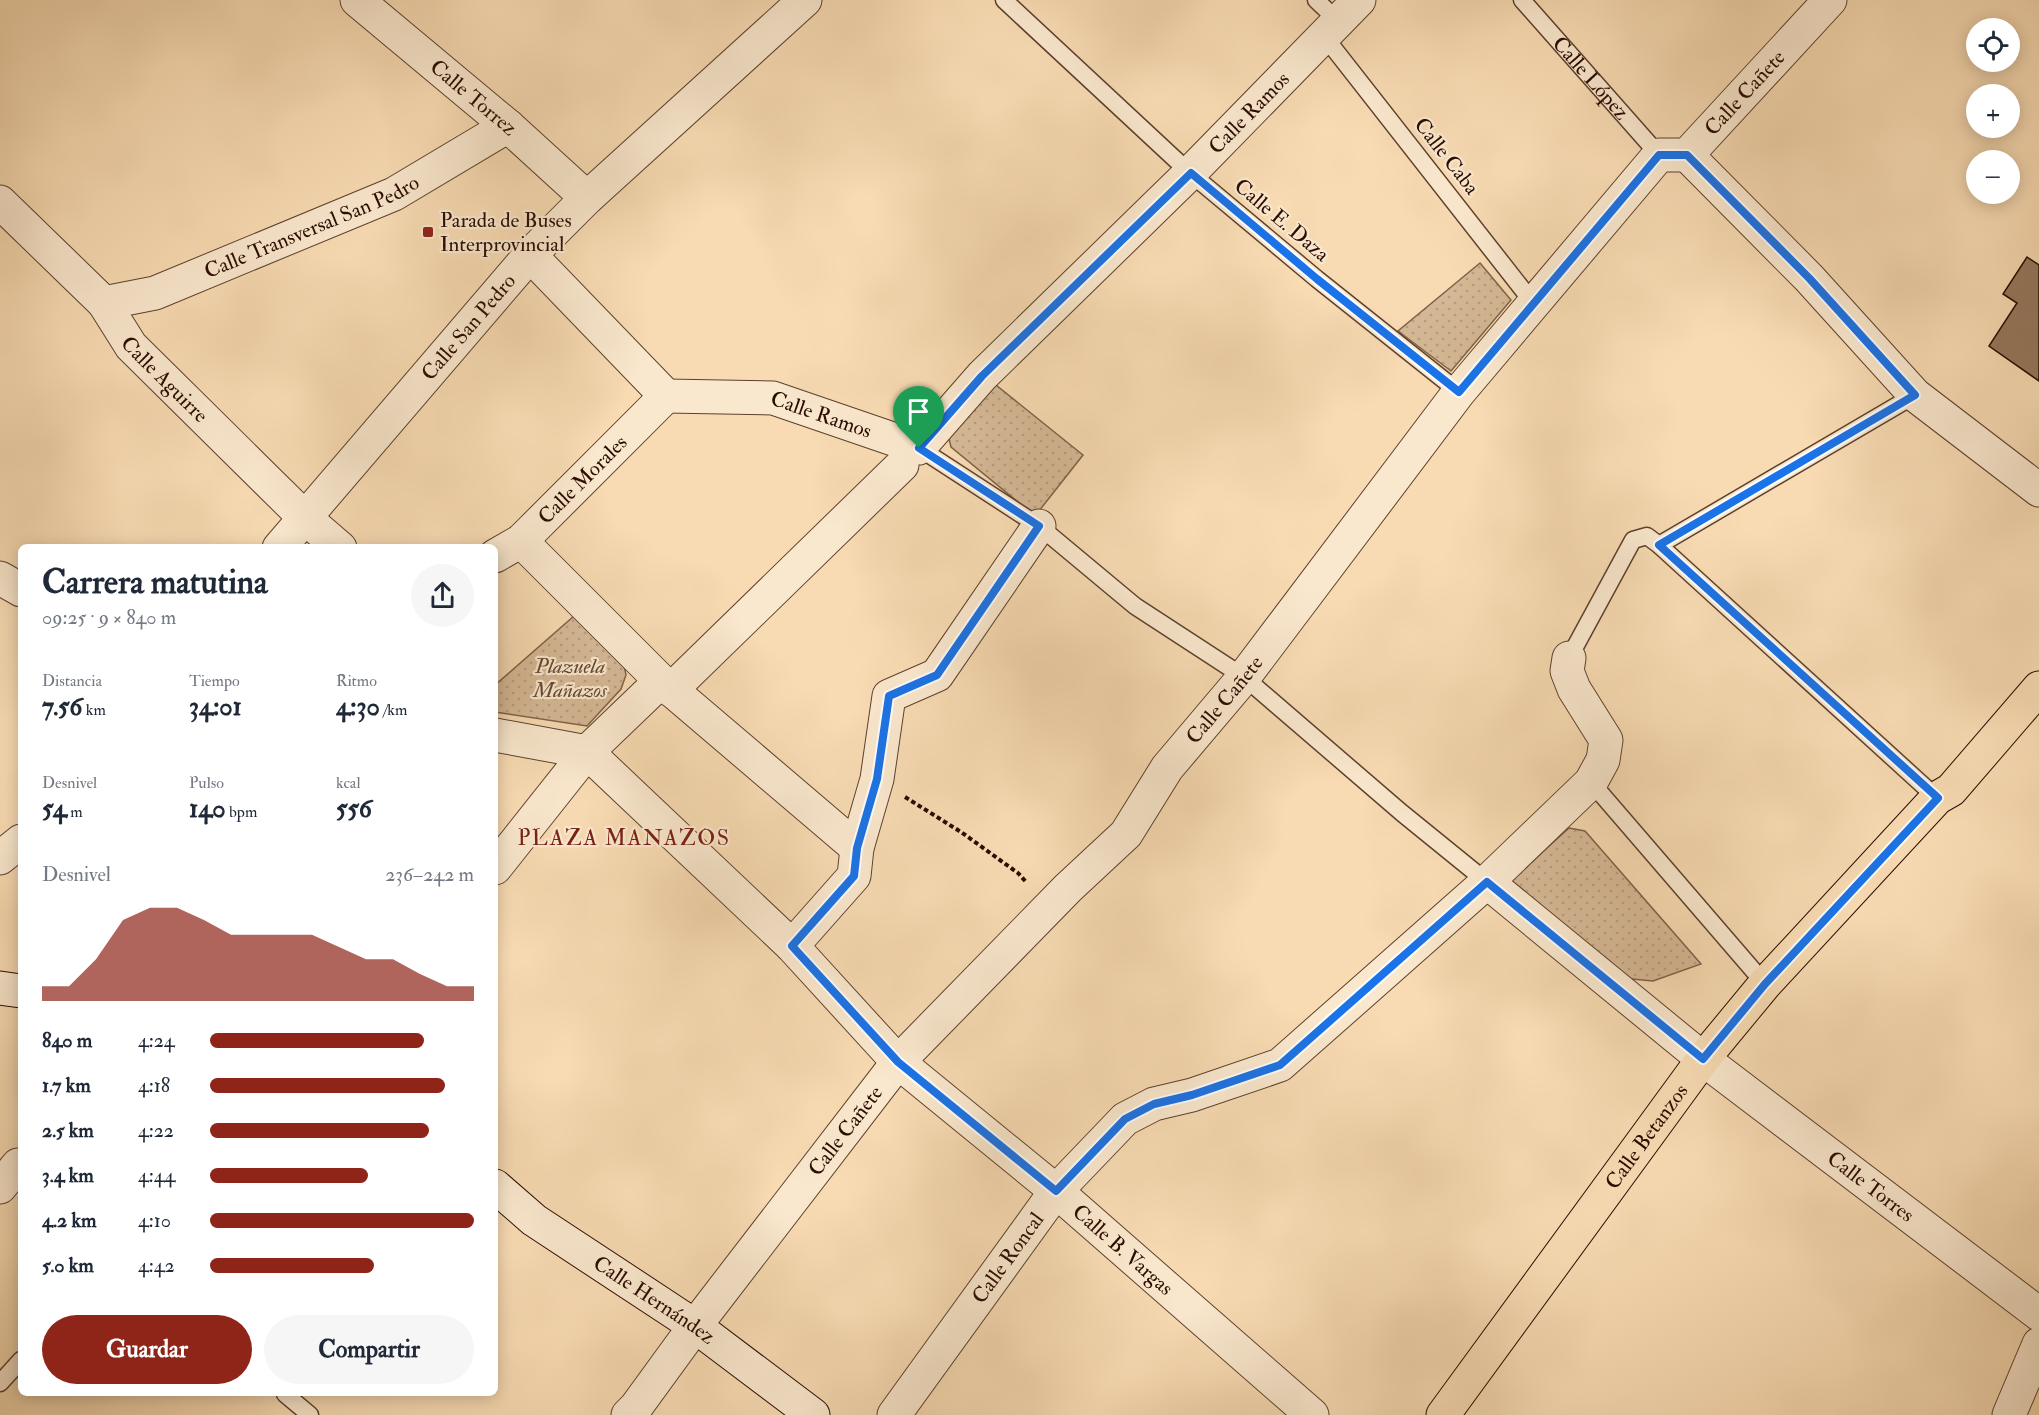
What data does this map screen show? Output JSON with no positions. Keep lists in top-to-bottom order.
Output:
{
  "streets": {
    "main road": ["Calle Betanzos"],
    "street": [
      "Calle López",
      "Calle Cañete",
      "Calle Torrez",
      "Calle Ramos",
      "Calle Transversal San Pedro",
      "Calle San Pedro",
      "Calle Aguirre",
      "Calle Morales",
      "Calle Torres",
      "Calle B. Vargas",
      "Calle Roncal",
      "Calle Hernández"
    ],
    "lane": ["Calle Caba", "Calle E. Daza"]
  },
  "crossings": [
    ["Calle López", "Calle Cañete"],
    ["Calle Cañete", "Calle Caba"],
    ["Calle Cañete", "Calle E. Daza"],
    ["Calle Cañete", "Calle B. Vargas"],
    ["Calle Cañete", "Calle Hernández"],
    ["Calle Torrez", "Calle Transversal San Pedro"],
    ["Calle Torrez", "Calle San Pedro"],
    ["Calle Ramos", "Calle Caba"],
    ["Calle Ramos", "Calle E. Daza"],
    ["Calle Ramos", "Calle Morales"],
    ["Calle Ramos", "Calle B. Vargas"],
    ["Calle Transversal San Pedro", "Calle Aguirre"],
    ["Calle San Pedro", "Calle Aguirre"],
    ["Calle Betanzos", "Calle Torres"],
    ["Calle Torres", "Calle Roncal"],
    ["Calle B. Vargas", "Calle Roncal"]
  ],
  "districts": ["PLAZA MANAZOS"],
  "parks": ["Plazuela Mañazos"],
  "places": {
    "transit": ["Parada de Buses Interprovincial"]
  },
  "page": {
    "map_buttons": ["+", "−"],
    "heading": ["Carrera matutina", "09:25 · 9 × 840 m"],
    "stats": [
      ["Distancia", "7.56 km"],
      ["Tiempo", "34:01"],
      ["Ritmo", "4:30 /km"],
      ["Desnivel", "54 m"],
      ["Pulso", "140 bpm"],
      ["kcal", "556"]
    ],
    "chart": ["Desnivel", "236–242 m"],
    "list": [
      {
        "name": "840 m",
        "note": "4:24"
      },
      {
        "name": "1.7 km",
        "note": "4:18"
      },
      {
        "name": "2.5 km",
        "note": "4:22"
      },
      {
        "name": "3.4 km",
        "note": "4:44"
      },
      {
        "name": "4.2 km",
        "note": "4:10"
      },
      {
        "name": "5.0 km",
        "note": "4:42"
      }
    ],
    "buttons": ["Guardar", "Compartir"]
  }
}
